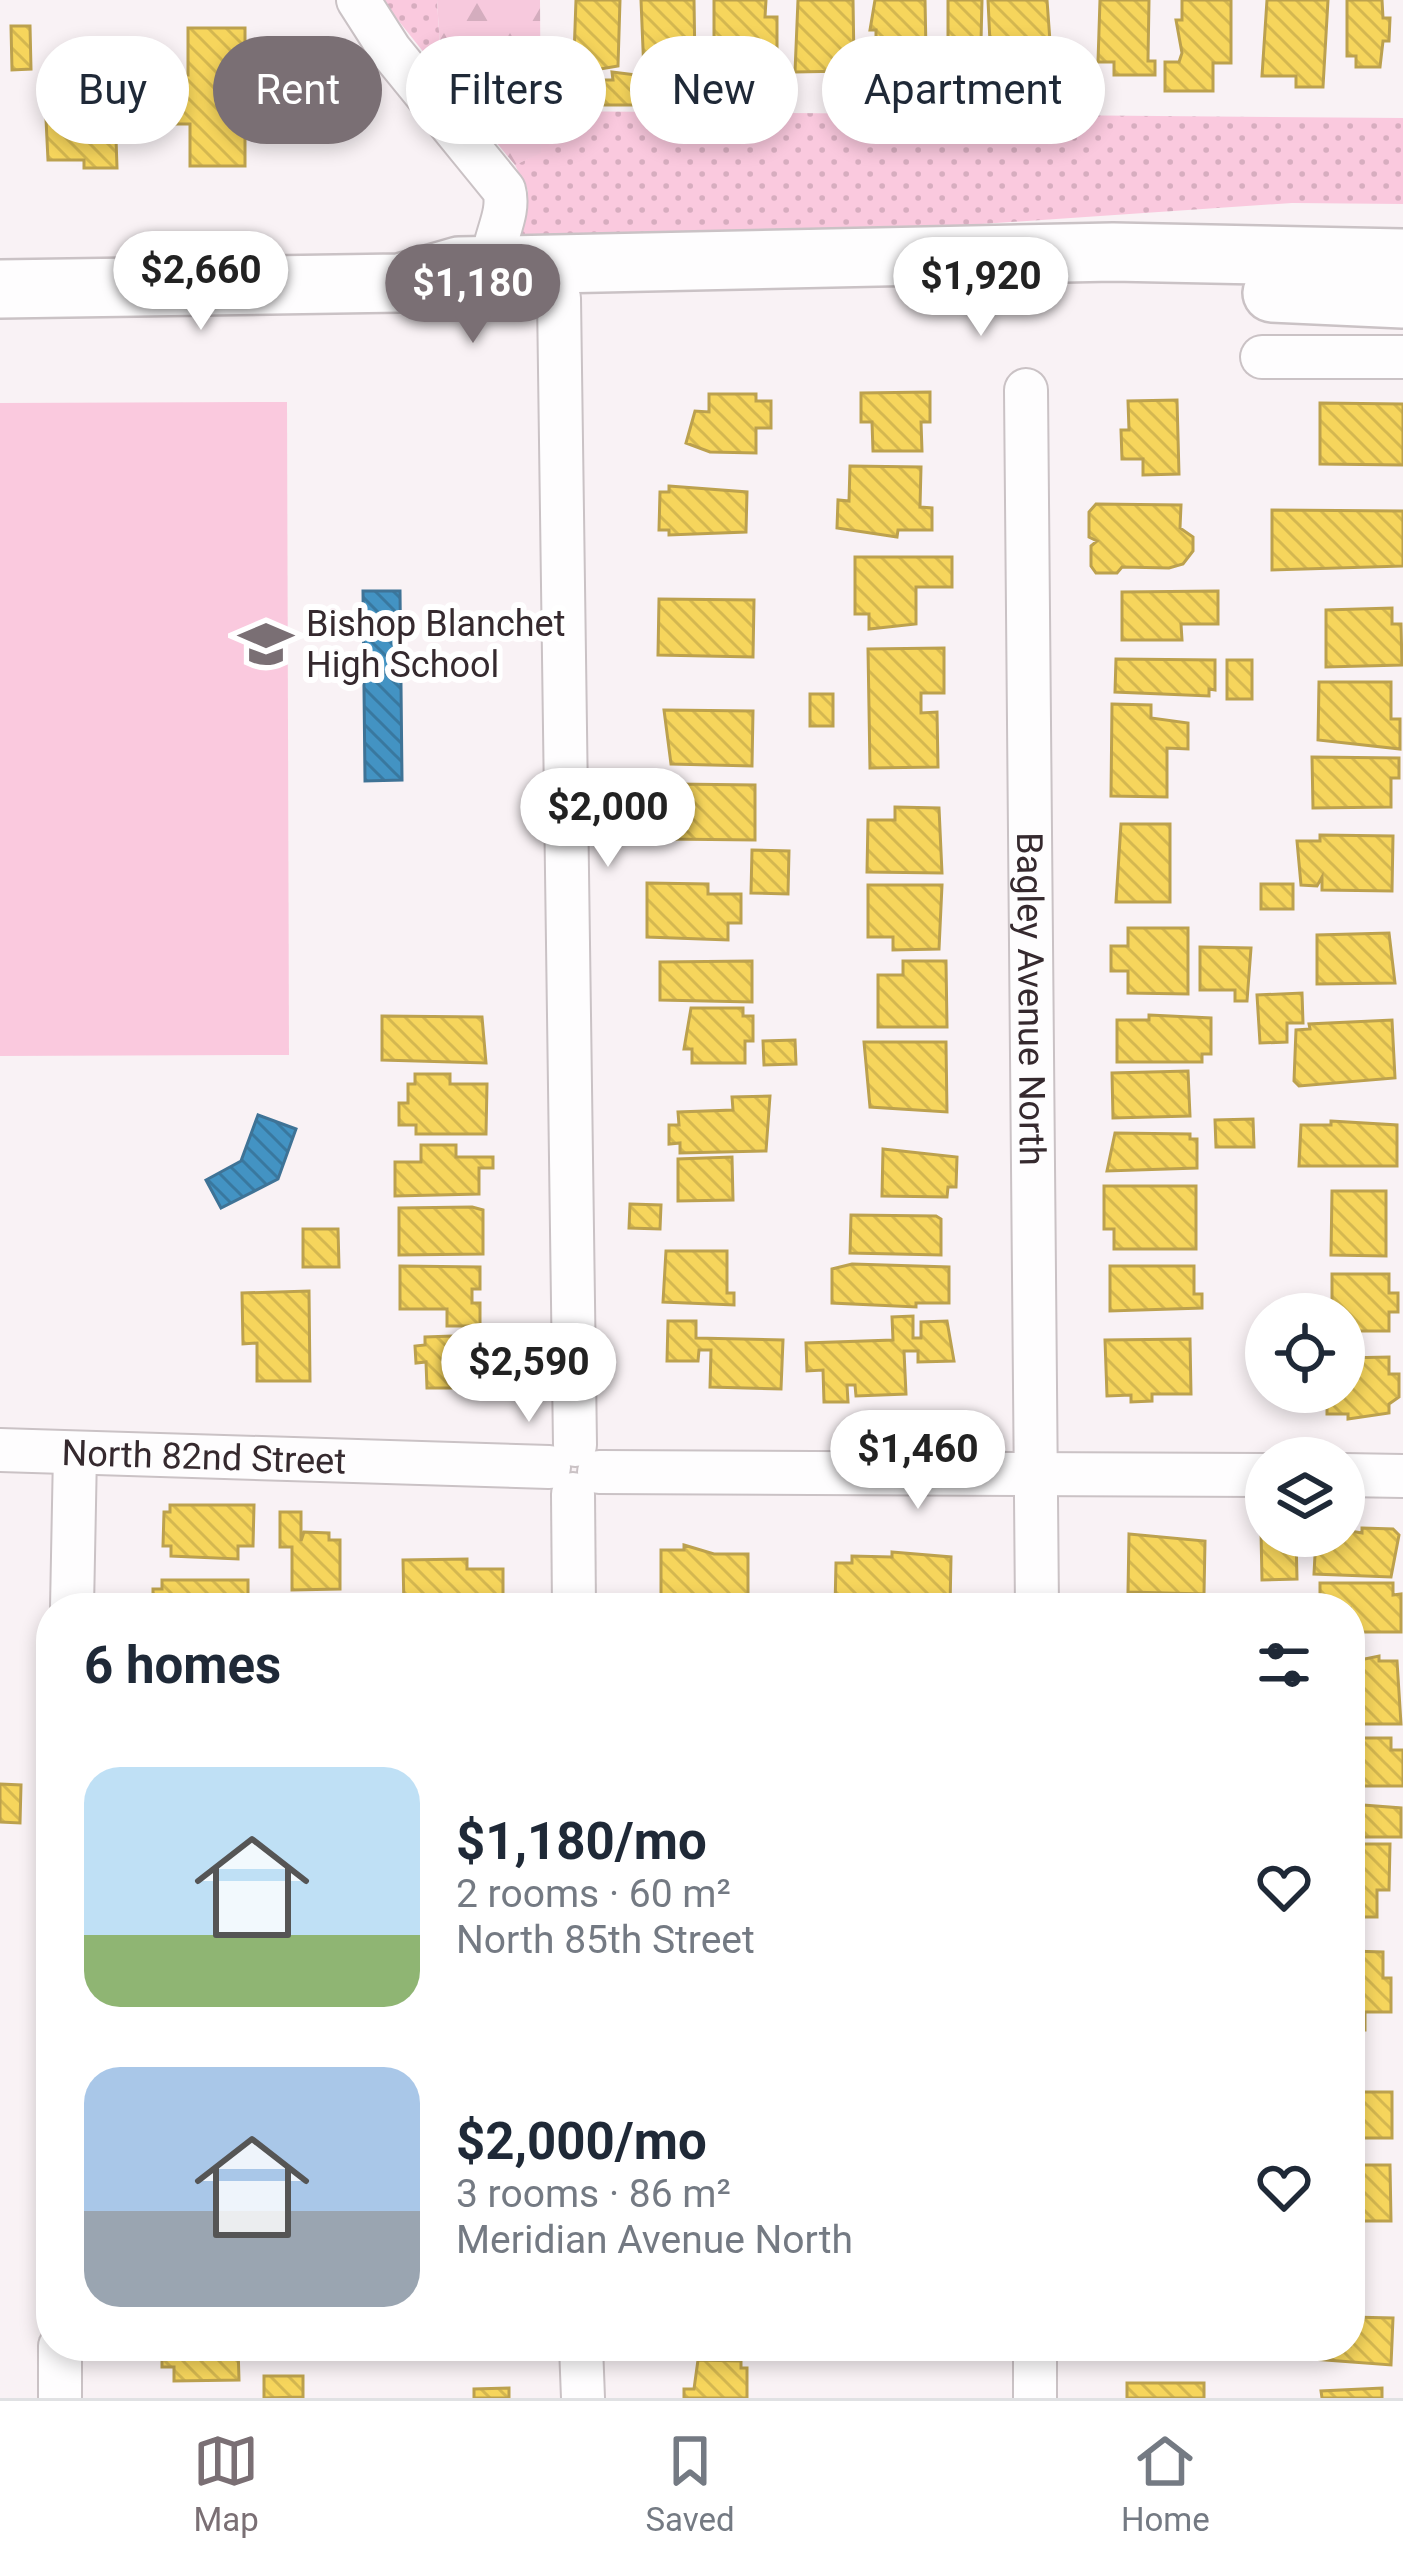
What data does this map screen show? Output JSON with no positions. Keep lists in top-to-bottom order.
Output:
{
  "streets": {
    "street": ["Bagley Avenue North", "North 82nd Street"]
  },
  "crossings": [
    ["Bagley Avenue North", "North 82nd Street"]
  ],
  "places": {
    "school or university": ["Bishop Blanchet High School"]
  },
  "page": {
    "chip": [
      "Buy",
      "Rent",
      "Filters",
      "New",
      "Apartment"
    ],
    "price": [
      "$2,660",
      "$1,920",
      "$1,180",
      "$2,000",
      "$2,590",
      "$1,460"
    ],
    "heading": "6 homes",
    "list": [
      {
        "name": "$1,180/mo",
        "note": "2 rooms · 60 m² · North 85th Street"
      },
      {
        "name": "$2,000/mo",
        "note": "3 rooms · 86 m² · Meridian Avenue North"
      }
    ],
    "tabs": ["Map", "Saved", "Home"]
  }
}
